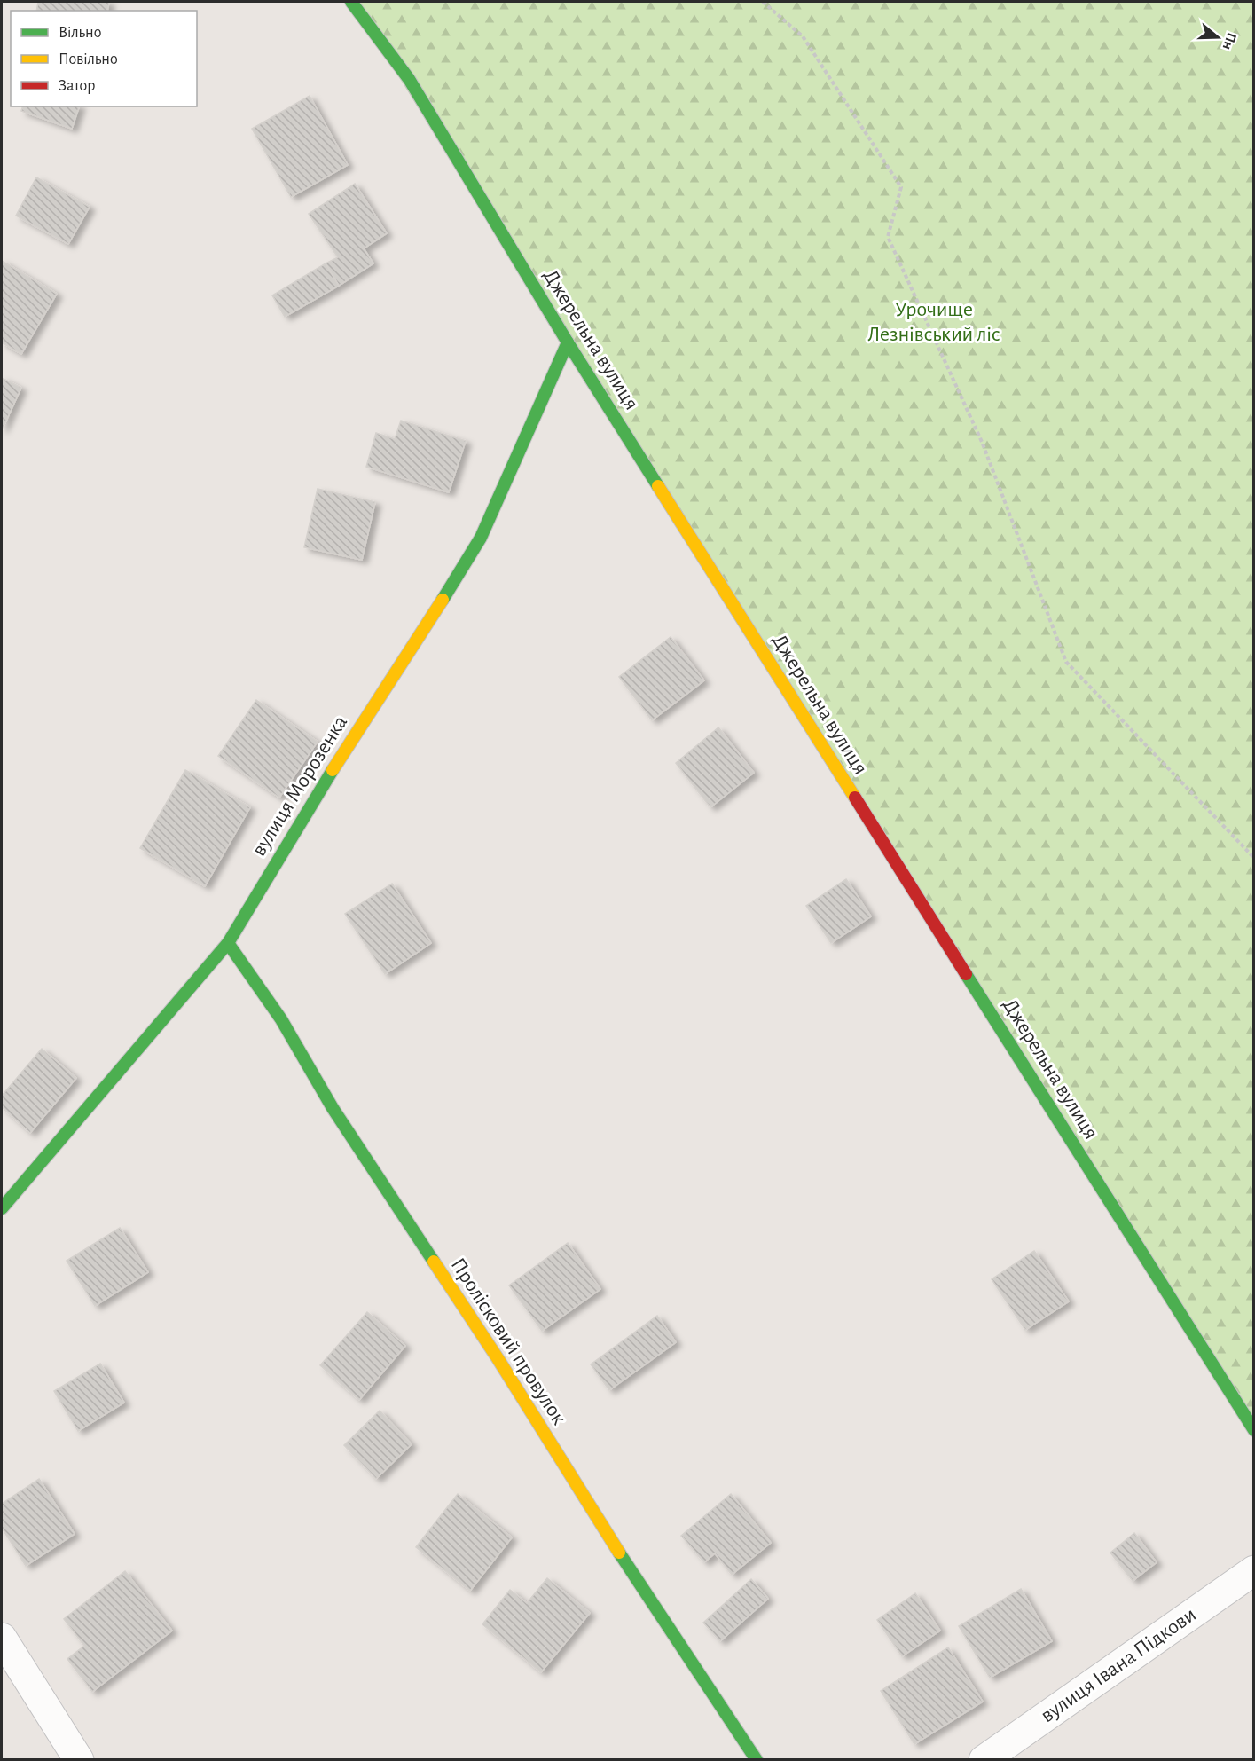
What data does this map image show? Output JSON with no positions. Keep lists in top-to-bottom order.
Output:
{
  "streets": {
    "street": [
      "Джерельна вулиця",
      "вулиця Морозенка",
      "Пролісковий провулок",
      "вулиця Івана Підкови"
    ]
  },
  "crossings": [
    ["Джерельна вулиця", "вулиця Морозенка"],
    ["вулиця Морозенка", "Пролісковий провулок"]
  ],
  "parks": ["Урочище Лезнівський ліс"],
  "legend": ["Вільно", "Повільно", "Затор"],
  "north": "right"
}
